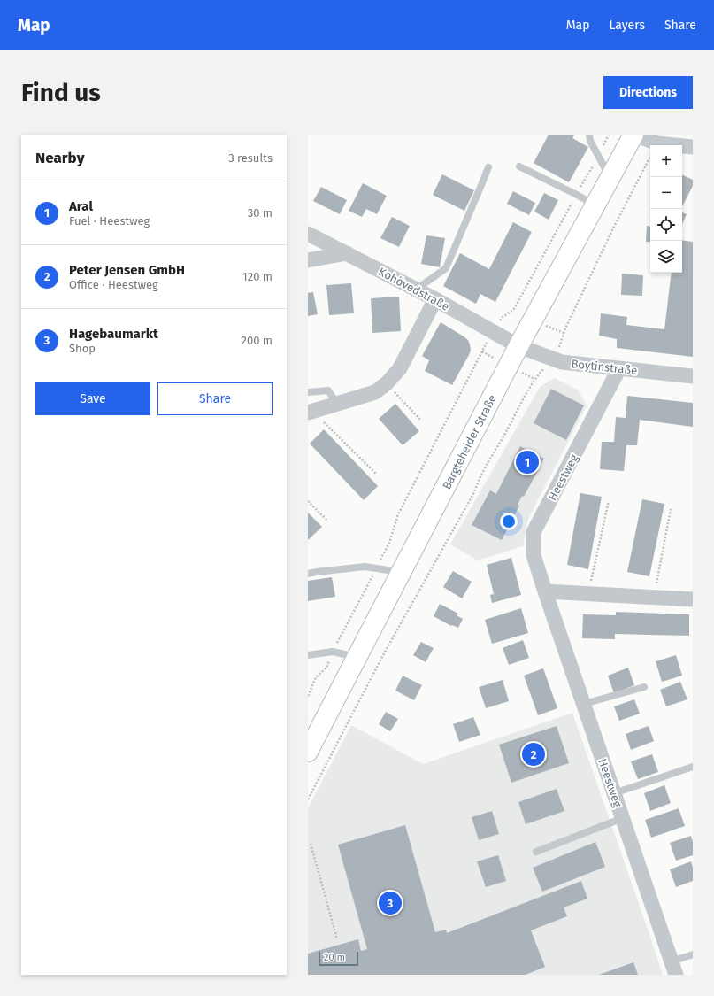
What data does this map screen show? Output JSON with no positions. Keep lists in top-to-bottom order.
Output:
{
  "streets": {
    "main road": ["Bargteheider Straße"],
    "street": ["Kohövedstraße", "Boytinstraße", "Heestweg"]
  },
  "crossings": [
    ["Kohövedstraße", "Boytinstraße"],
    ["Kohövedstraße", "Bargteheider Straße"],
    ["Boytinstraße", "Bargteheider Straße"],
    ["Boytinstraße", "Heestweg"]
  ],
  "scale_bar": "20 m",
  "page": {
    "header": "Map",
    "nav": ["Map", "Layers", "Share"],
    "buttons": [
      "Directions",
      ["Save", "Share"]
    ],
    "title": "Find us",
    "heading": ["Nearby", "3 results"],
    "map_buttons": ["+", "−"],
    "list": [
      {
        "mark": "1",
        "name": "Aral",
        "note": "Fuel · Heestweg",
        "value": "30 m"
      },
      {
        "mark": "2",
        "name": "Peter Jensen GmbH",
        "note": "Office · Heestweg",
        "value": "120 m"
      },
      {
        "mark": "3",
        "name": "Hagebaumarkt",
        "note": "Shop",
        "value": "200 m"
      }
    ],
    "pins": ["1", "2", "3"],
    "scale": "20 m"
  }
}
